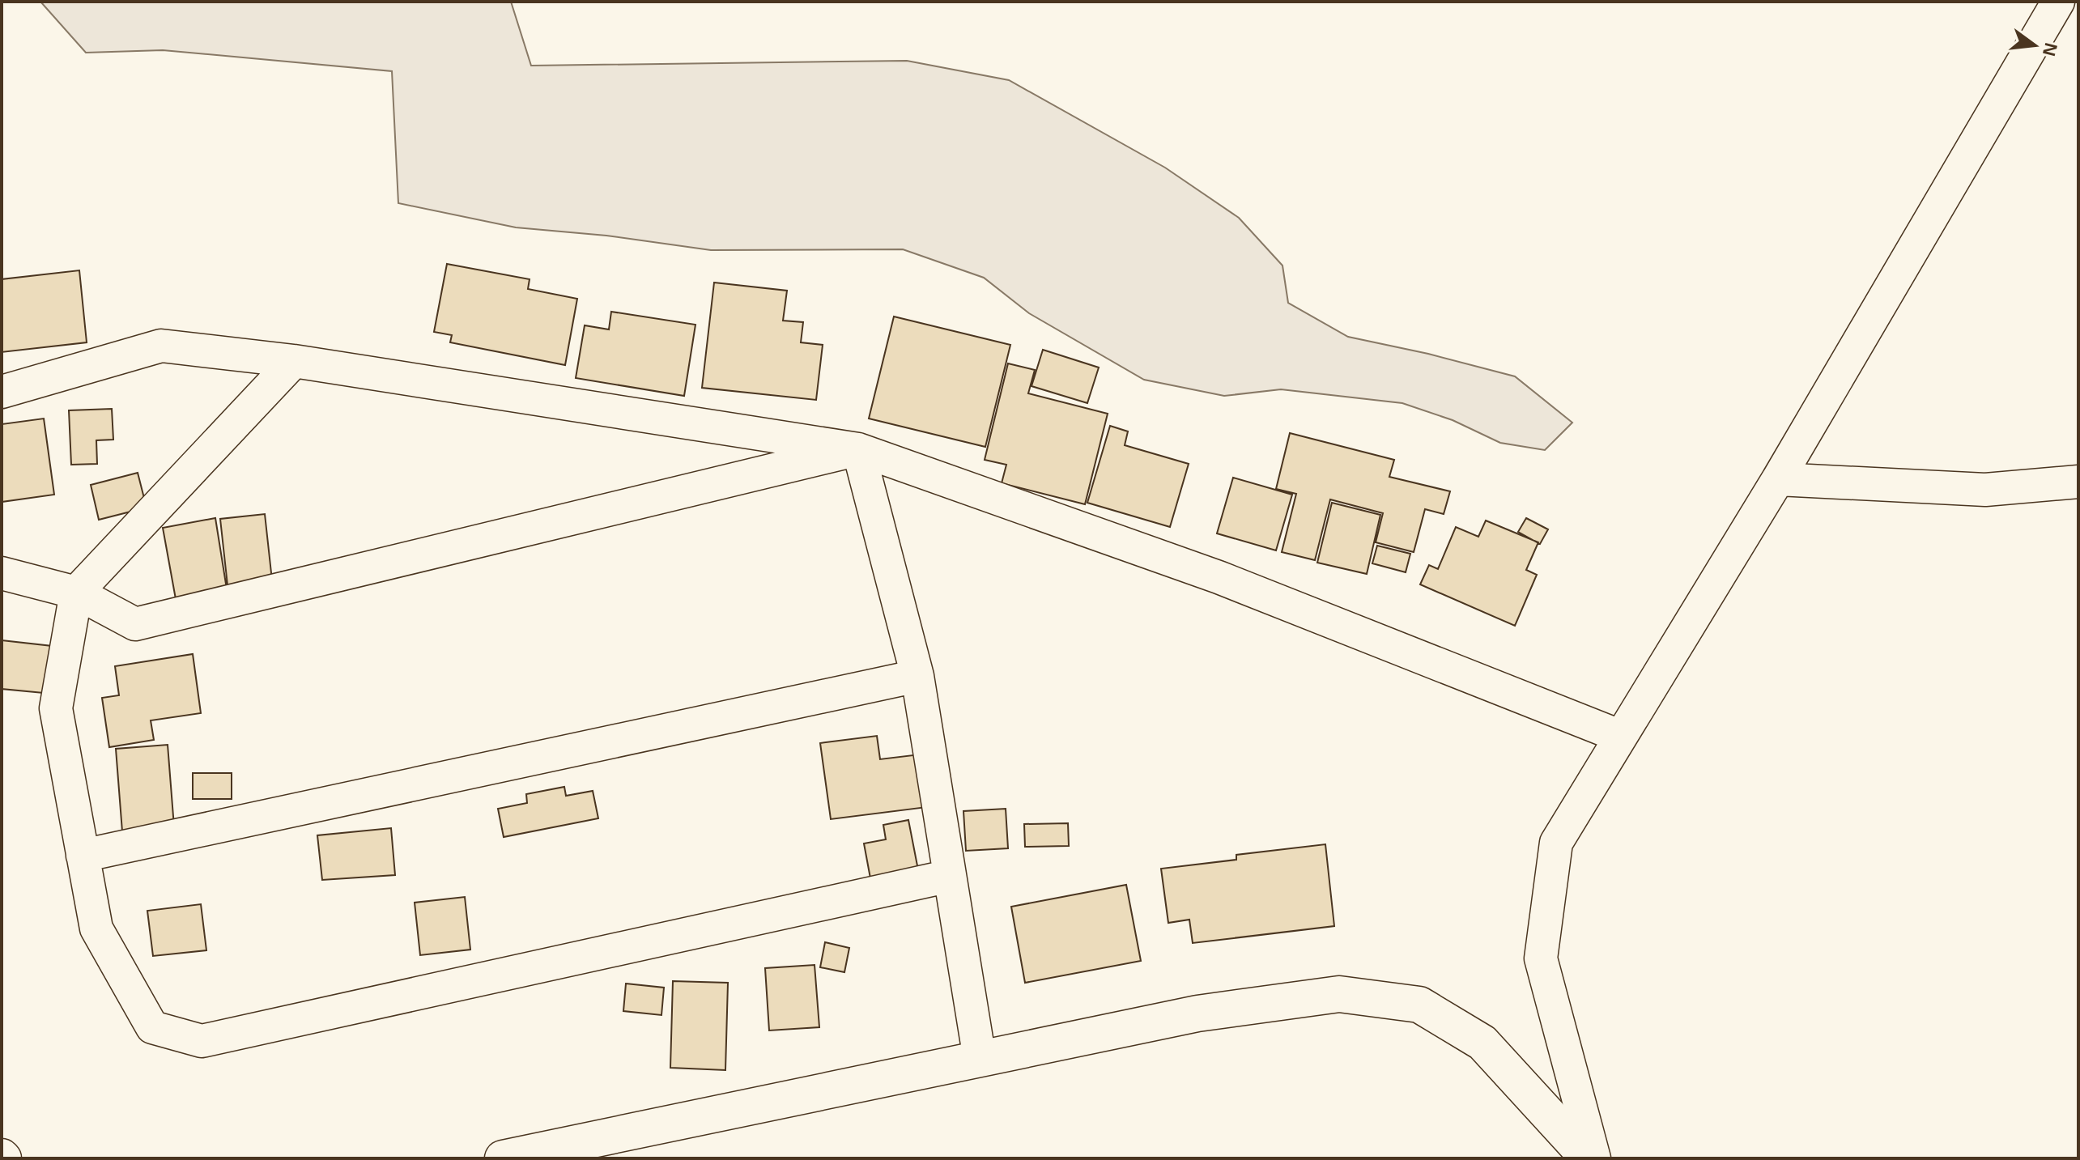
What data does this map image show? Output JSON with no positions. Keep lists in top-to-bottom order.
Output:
{
  "north": "right"
}
